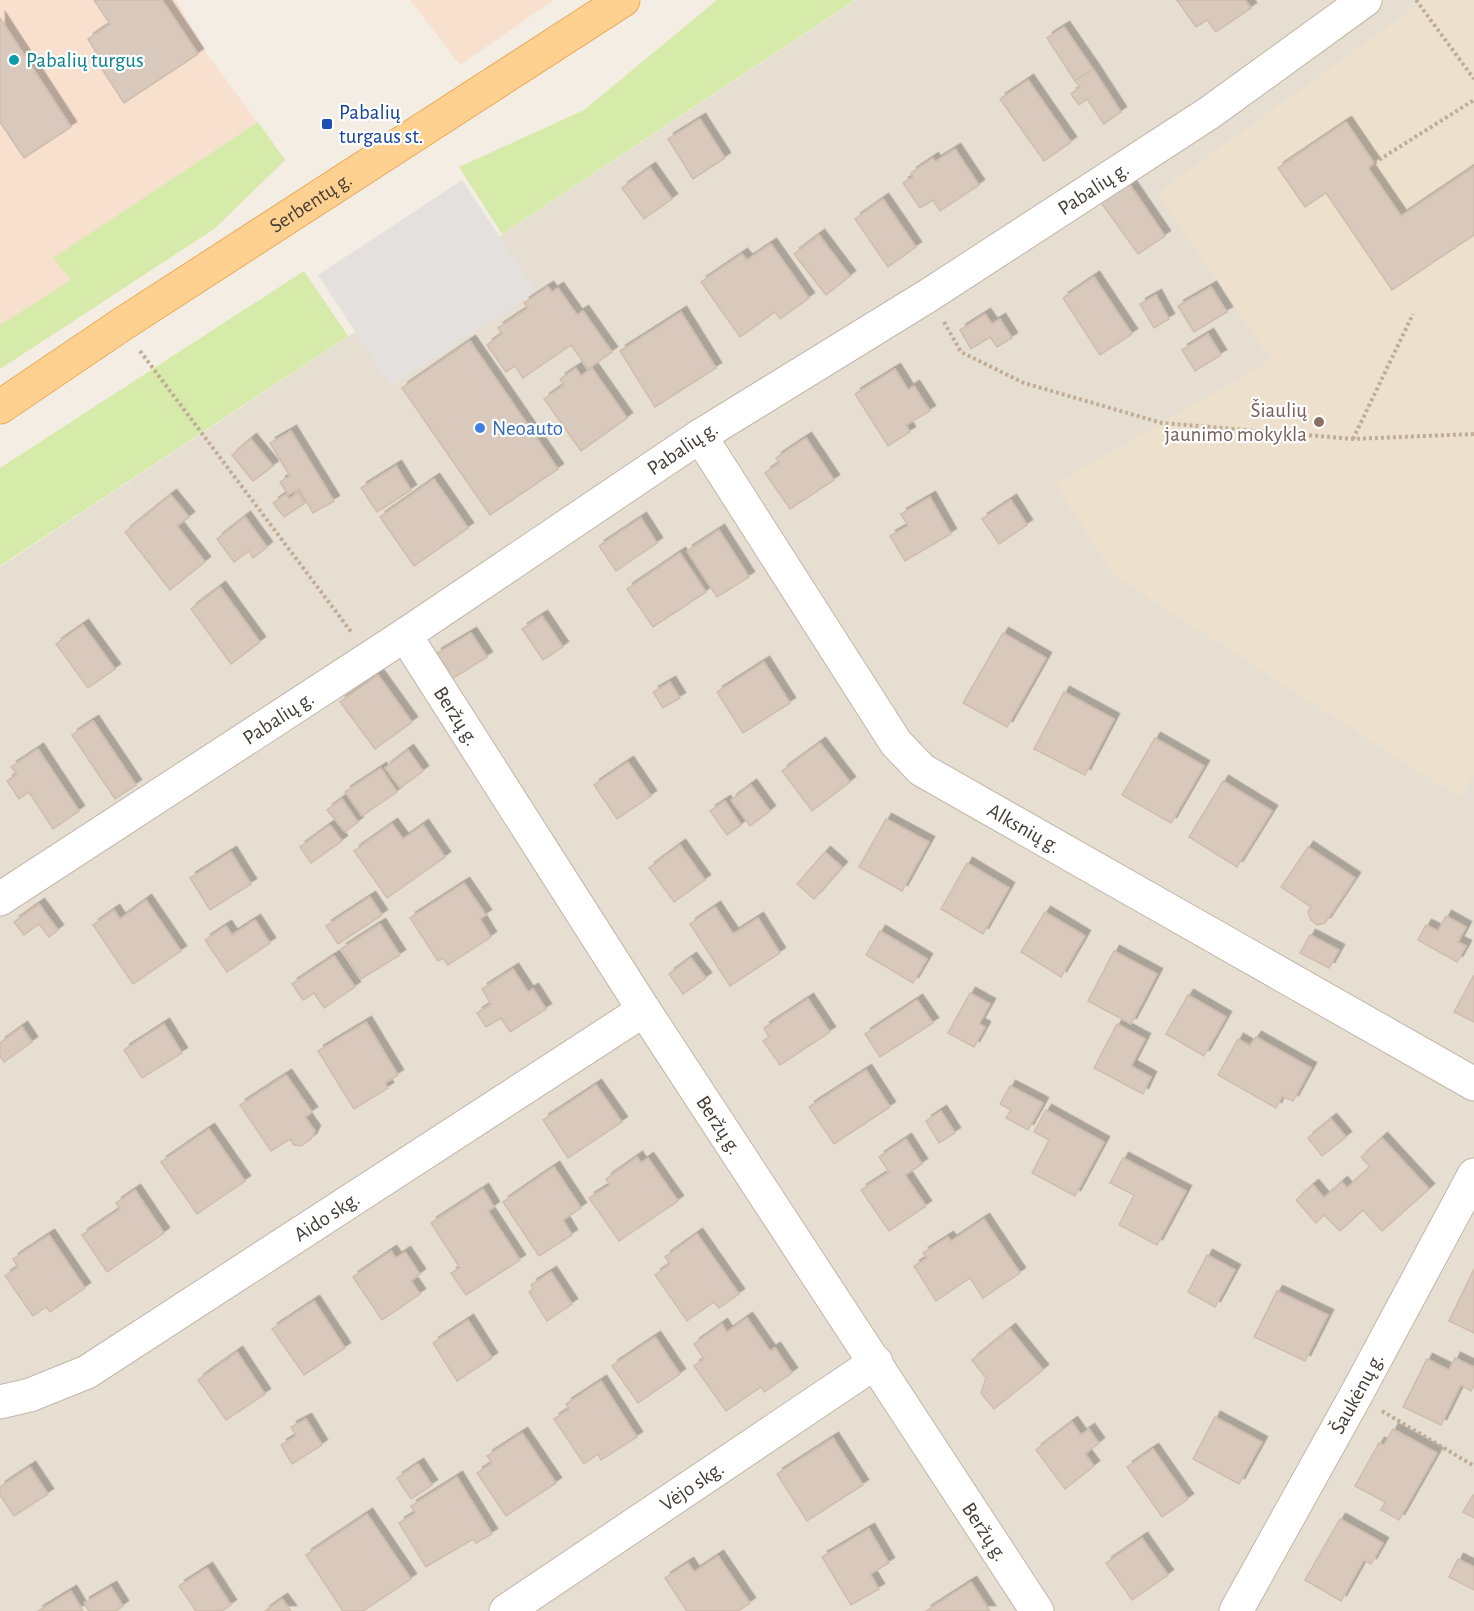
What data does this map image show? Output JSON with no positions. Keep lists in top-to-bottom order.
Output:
{
  "streets": {
    "main road": ["Serbentų g."],
    "street": [
      "Pabalių g.",
      "Beržų g.",
      "Alksnių g.",
      "Aido skg.",
      "Šaukėnų g.",
      "Vėjo skg."
    ]
  },
  "crossings": [
    ["Pabalių g.", "Beržų g."],
    ["Pabalių g.", "Alksnių g."],
    ["Beržų g.", "Aido skg."],
    ["Beržų g.", "Vėjo skg."]
  ],
  "places": {
    "other": ["Pabalių turgus", "Šiaulių jaunimo mokykla", "Neoauto"],
    "transit": ["Pabalių turgaus st."]
  }
}
